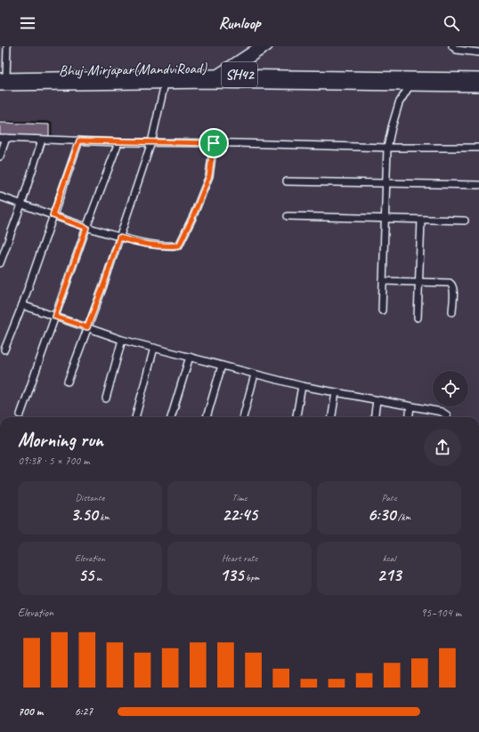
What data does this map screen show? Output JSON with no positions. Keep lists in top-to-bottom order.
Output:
{
  "streets": {
    "main road": ["Bhuj-Mirjapar(MandviRoad)", "SH42"]
  },
  "page": {
    "header": "Runloop",
    "heading": ["Morning run", "09:38 · 5 × 700 m"],
    "stats": [
      ["Distance", "3.50 km"],
      ["Time", "22:45"],
      ["Pace", "6:30 /km"],
      ["Elevation", "55 m"],
      ["Heart rate", "135 bpm"],
      ["kcal", "213"]
    ],
    "chart": ["Elevation", "95–104 m"],
    "list": [
      {
        "name": "700 m",
        "note": "6:27"
      }
    ]
  }
}
